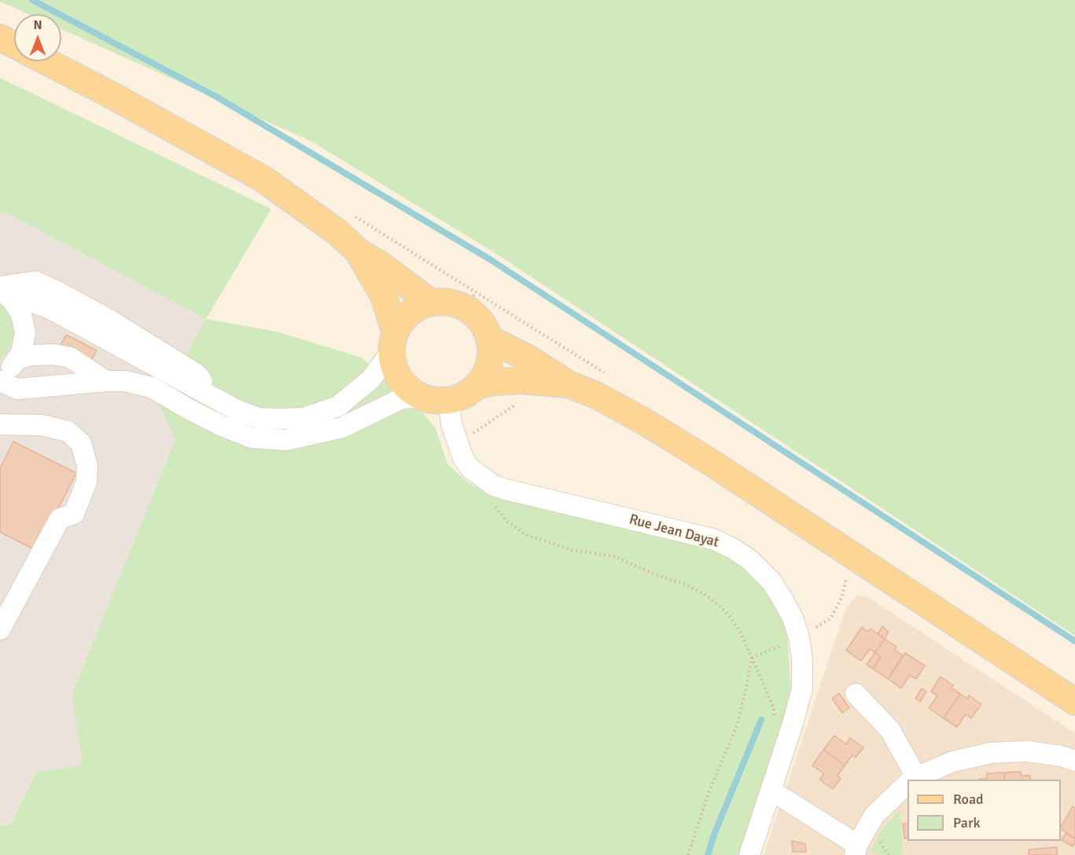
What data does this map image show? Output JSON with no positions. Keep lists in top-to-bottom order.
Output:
{
  "streets": {
    "street": ["Rue Jean Dayat"]
  },
  "legend": ["Road", "Park"],
  "north": "top"
}
